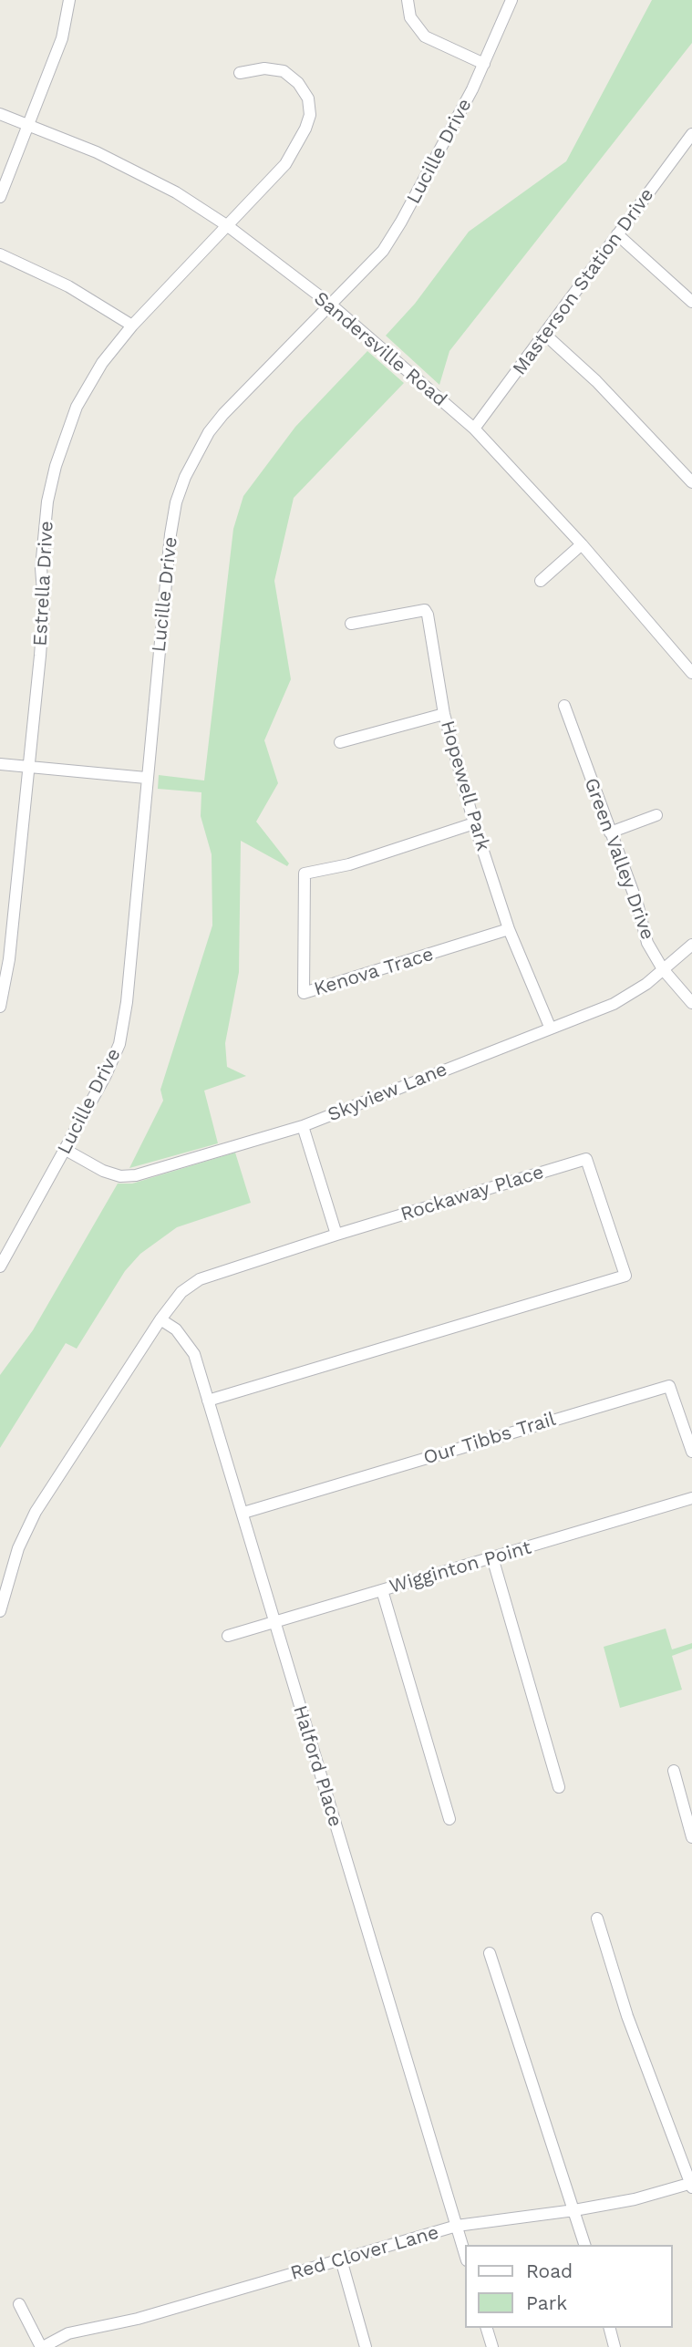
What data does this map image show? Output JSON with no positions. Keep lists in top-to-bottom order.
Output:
{
  "streets": {
    "street": [
      "Lucille Drive",
      "Masterson Station Drive",
      "Sandersville Road",
      "Estrella Drive",
      "Hopewell Park",
      "Green Valley Drive",
      "Kenova Trace",
      "Skyview Lane",
      "Rockaway Place",
      "Our Tibbs Trail",
      "Wigginton Point",
      "Halford Place",
      "Red Clover Lane"
    ]
  },
  "crossings": [
    ["Lucille Drive", "Sandersville Road"],
    ["Lucille Drive", "Skyview Lane"],
    ["Masterson Station Drive", "Sandersville Road"],
    ["Sandersville Road", "Estrella Drive"],
    ["Hopewell Park", "Kenova Trace"],
    ["Hopewell Park", "Skyview Lane"],
    ["Green Valley Drive", "Skyview Lane"],
    ["Rockaway Place", "Halford Place"],
    ["Our Tibbs Trail", "Halford Place"],
    ["Wigginton Point", "Halford Place"],
    ["Halford Place", "Red Clover Lane"]
  ],
  "legend": ["Road", "Park"]
}
